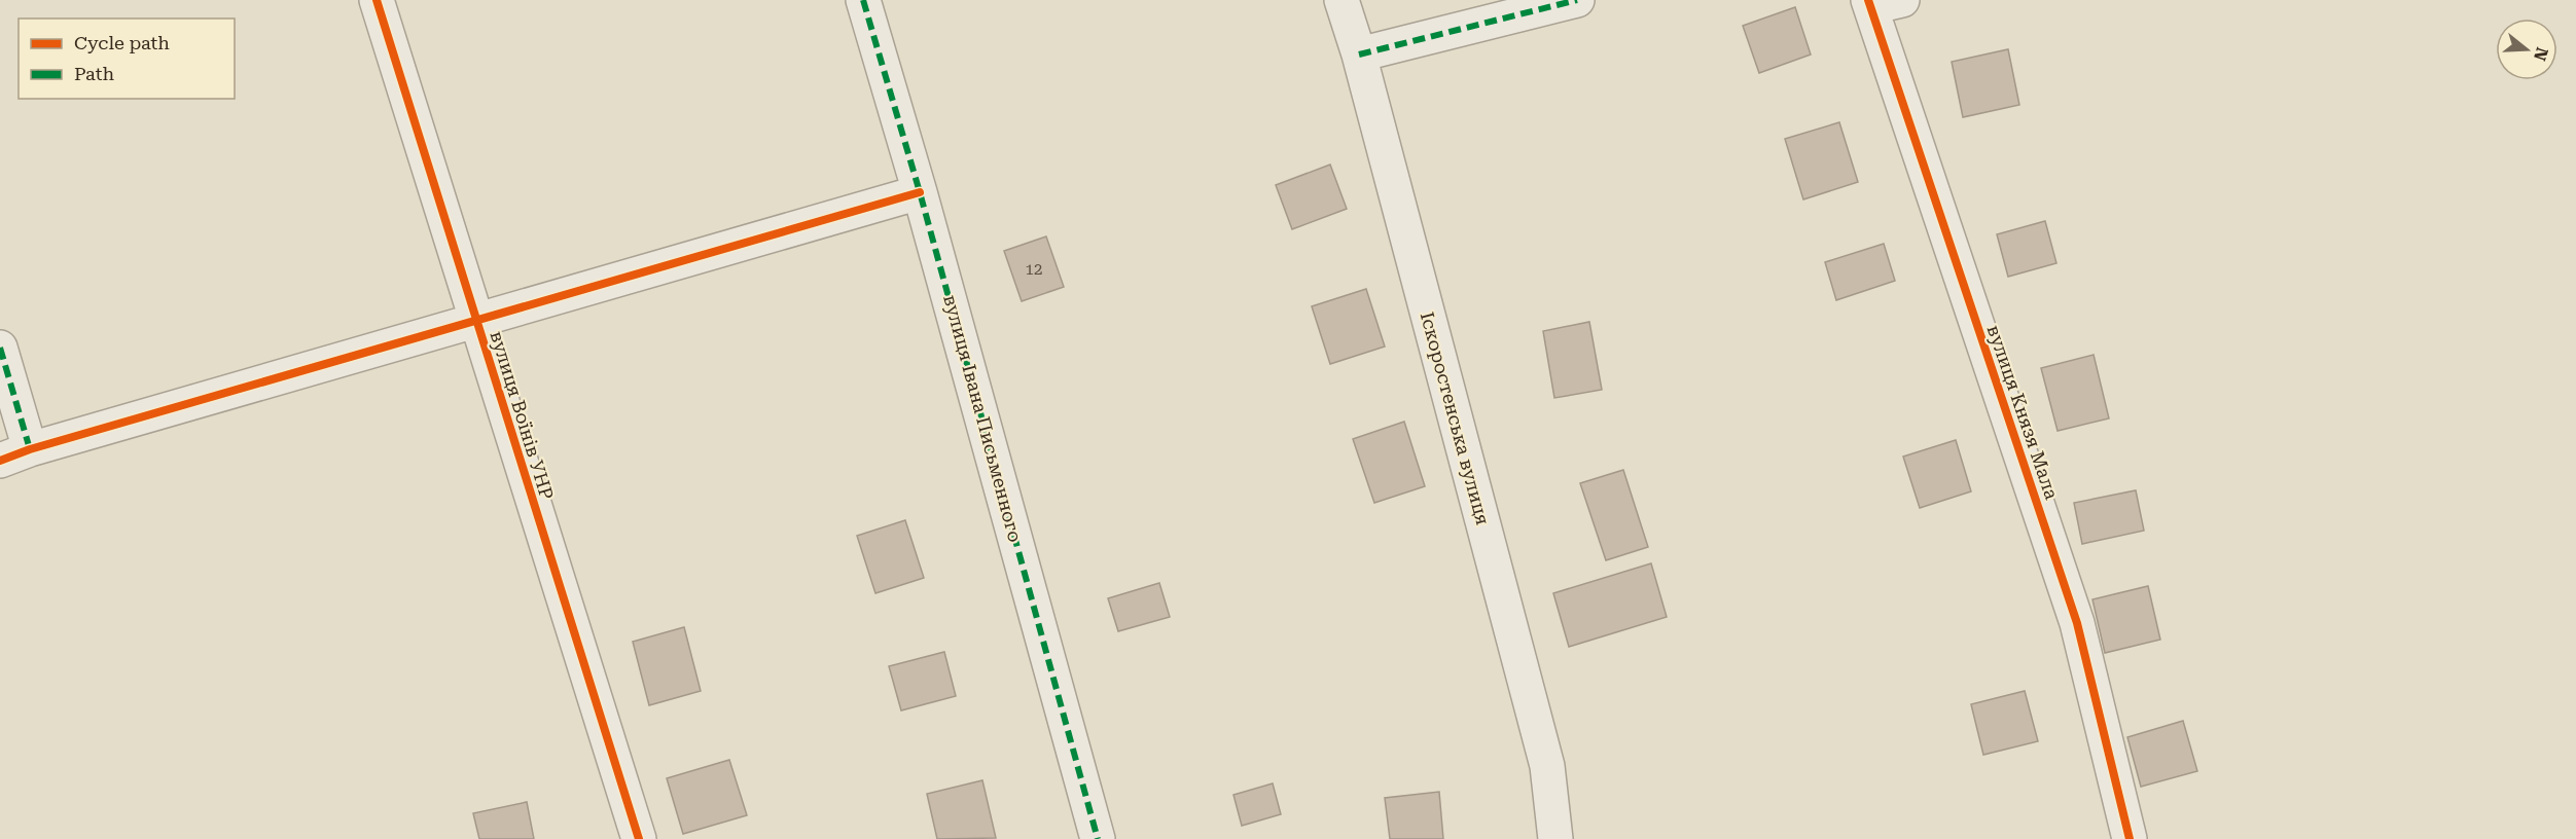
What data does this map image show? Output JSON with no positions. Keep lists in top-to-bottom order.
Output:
{
  "streets": {
    "street": [
      "вулиця Князя Мала",
      "вулиця Воїнів УНР",
      "вулиця Івана Письменного",
      "Іскоростенська вулиця"
    ]
  },
  "house_numbers": ["12"],
  "legend": ["Cycle path", "Path"],
  "north": "right"
}
